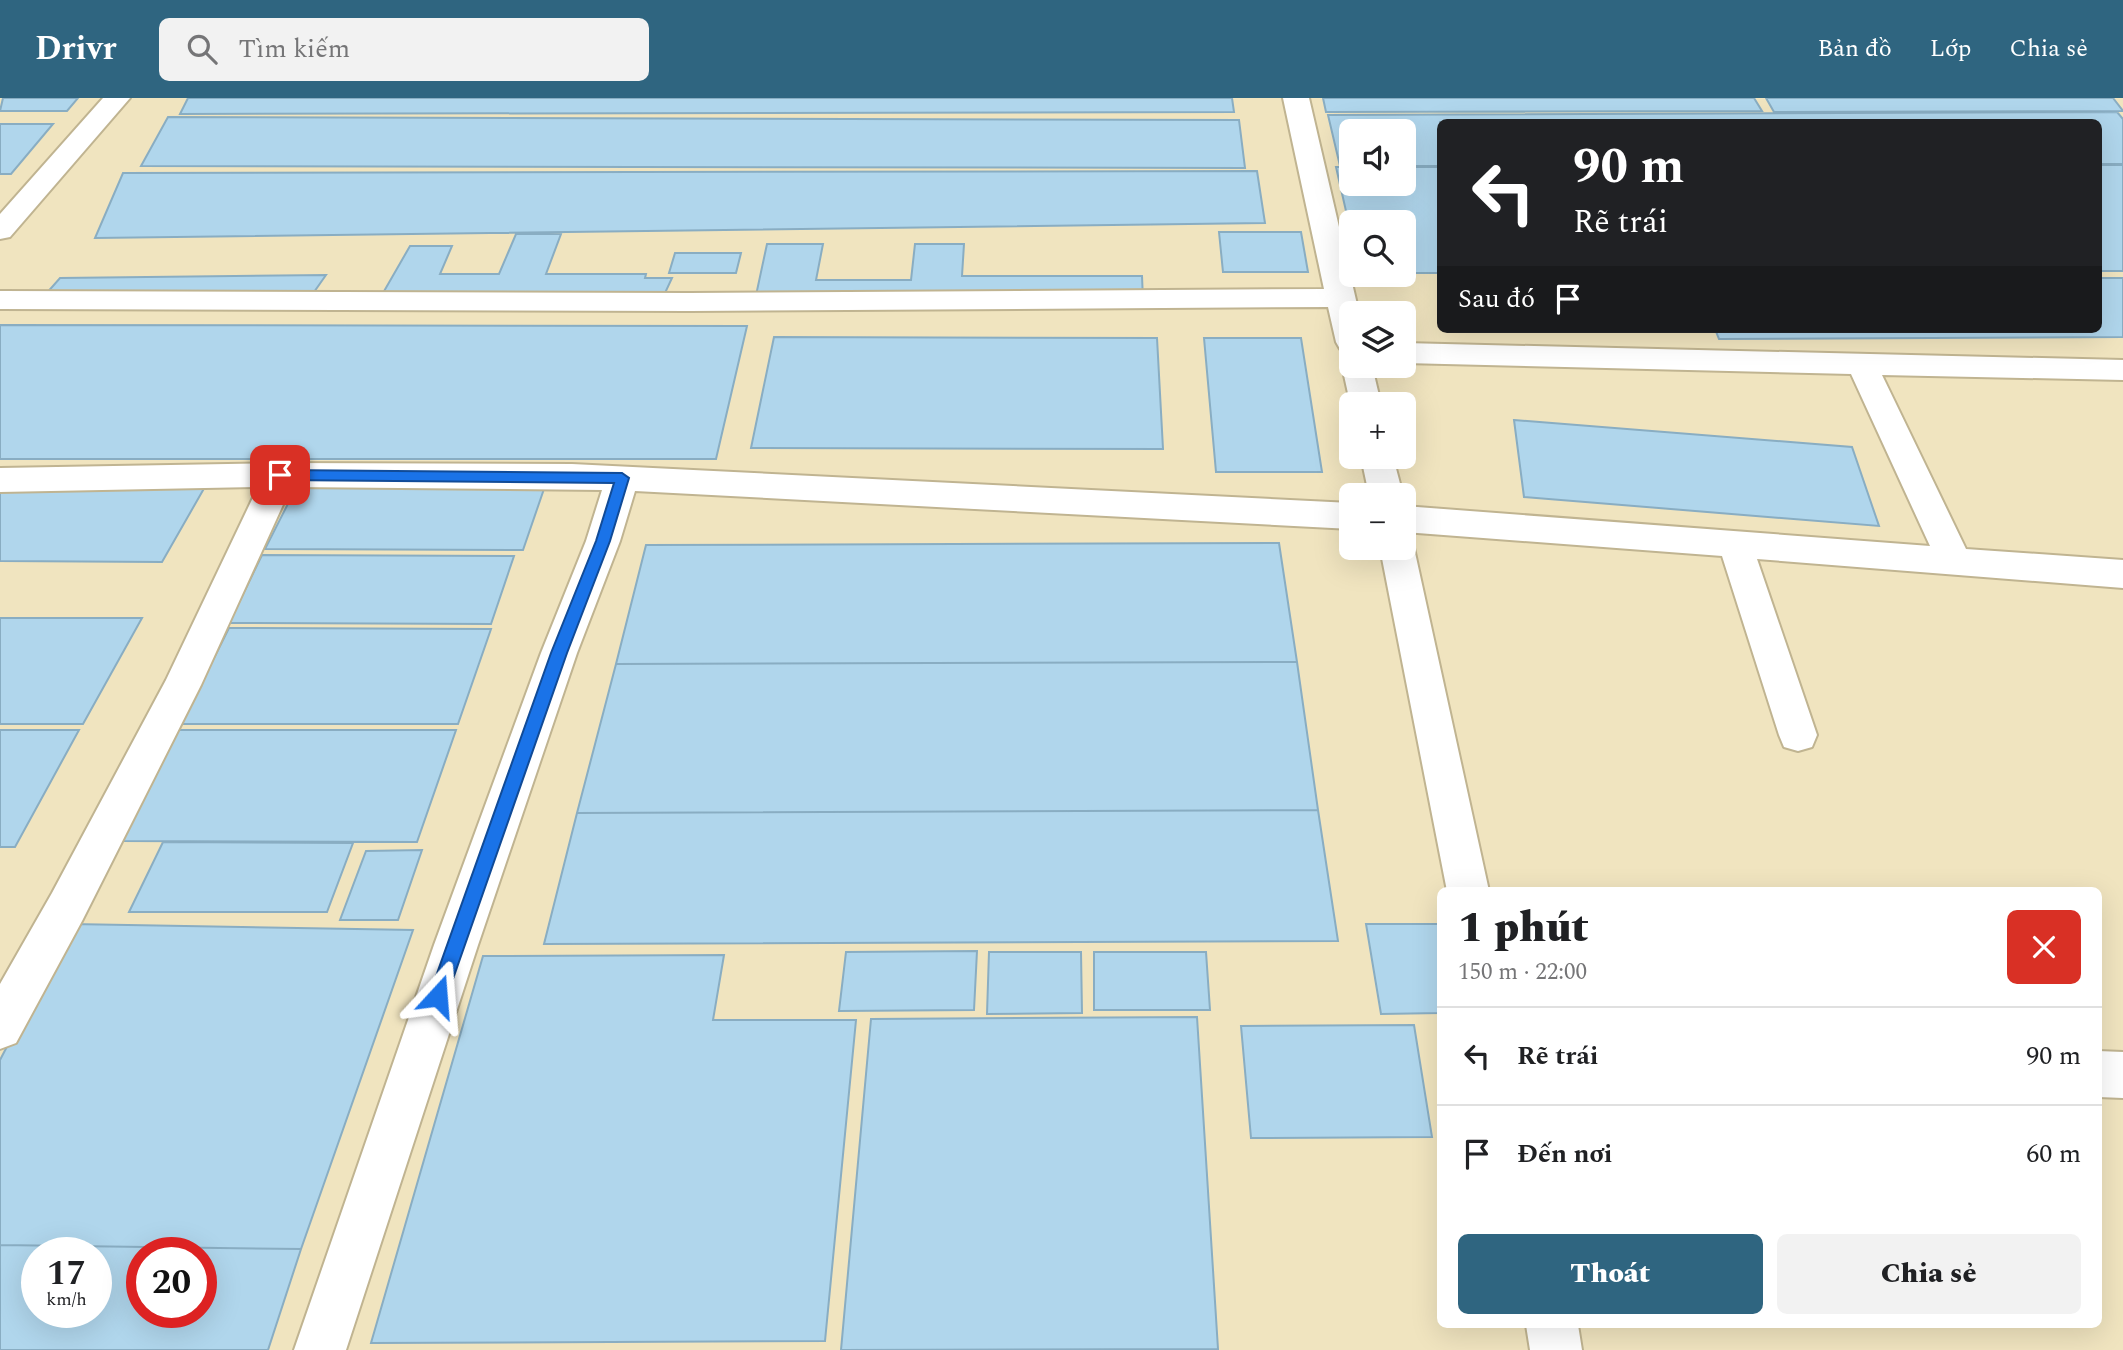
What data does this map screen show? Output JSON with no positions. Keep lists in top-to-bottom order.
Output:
{
  "page": {
    "header": "Drivr",
    "search": "Tìm kiếm",
    "nav": ["Bản đồ", "Lớp", "Chia sẻ"],
    "map_buttons": ["+", "−"],
    "turn": ["90 m", "Rẽ trái"],
    "then": "Sau đó",
    "heading": ["1 phút", "150 m · 22:00"],
    "list": [
      {
        "name": "Rẽ trái",
        "value": "90 m"
      },
      {
        "name": "Đến nơi",
        "value": "60 m"
      }
    ],
    "buttons": ["Thoát", "Chia sẻ"],
    "speed": "17 km/h",
    "limit": "20"
  }
}
